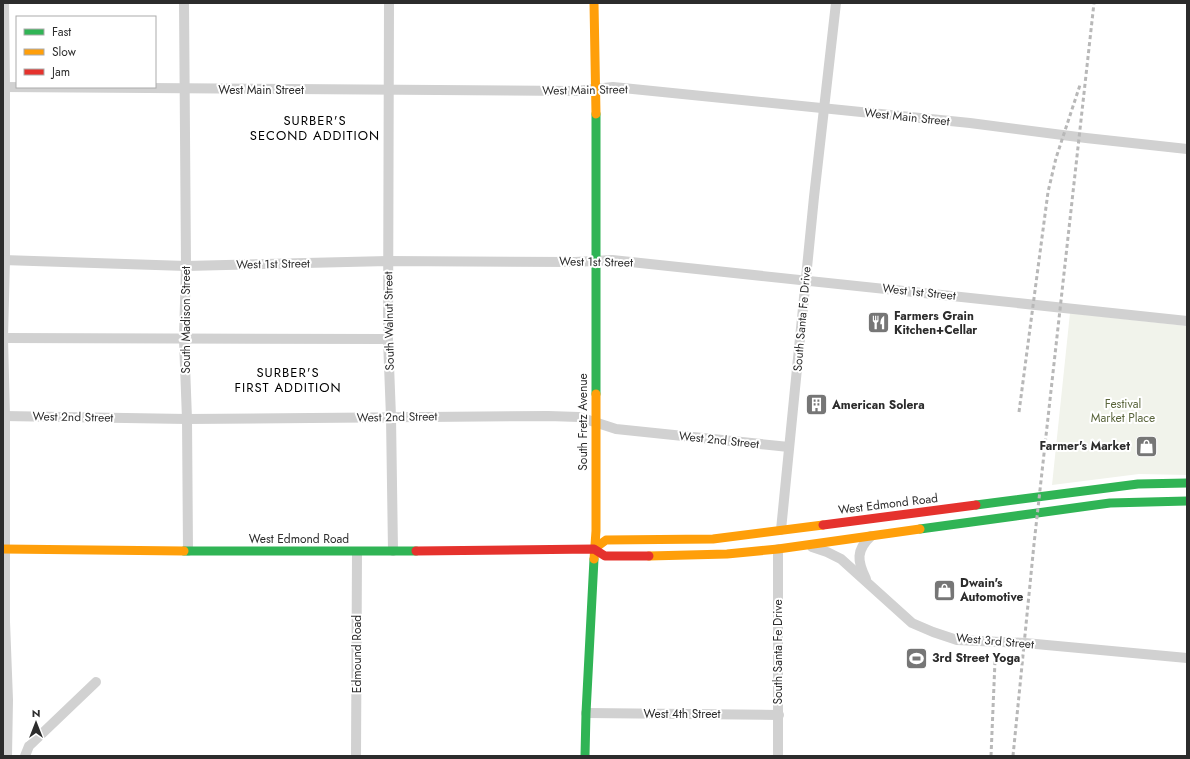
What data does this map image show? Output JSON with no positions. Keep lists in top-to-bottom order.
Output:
{
  "streets": {
    "main road": ["South Fretz Avenue", "West Edmond Road"],
    "street": [
      "West Main Street",
      "West 1st Street",
      "South Santa Fe Drive",
      "South Madison Street",
      "South Walnut Street",
      "West 2nd Street",
      "West 3rd Street",
      "Edmound Road",
      "West 4th Street"
    ]
  },
  "crossings": [
    ["West Main Street", "South Santa Fe Drive"],
    ["West Main Street", "South Madison Street"],
    ["West Main Street", "South Walnut Street"],
    ["West Main Street", "South Fretz Avenue"],
    ["West 1st Street", "South Santa Fe Drive"],
    ["West 1st Street", "South Madison Street"],
    ["West 1st Street", "South Walnut Street"],
    ["West 1st Street", "South Fretz Avenue"],
    ["South Santa Fe Drive", "West 2nd Street"],
    ["South Santa Fe Drive", "West Edmond Road"],
    ["South Santa Fe Drive", "West 4th Street"],
    ["South Madison Street", "West 2nd Street"],
    ["South Madison Street", "West Edmond Road"],
    ["South Walnut Street", "West 2nd Street"],
    ["South Walnut Street", "West Edmond Road"],
    ["West 2nd Street", "South Fretz Avenue"],
    ["South Fretz Avenue", "West Edmond Road"],
    ["South Fretz Avenue", "West 4th Street"],
    ["West Edmond Road", "West 3rd Street"],
    ["West Edmond Road", "Edmound Road"]
  ],
  "districts": ["SURBER'S SECOND ADDITION", "SURBER'S FIRST ADDITION"],
  "parks": ["Festival Market Place"],
  "places": {
    "restaurant": ["Farmers Grain Kitchen+Cellar"],
    "building": ["American Solera"],
    "shop": ["Farmer's Market", "Dwain's Automotive"],
    "sports": ["3rd Street Yoga"]
  },
  "legend": ["Fast", "Slow", "Jam"],
  "north": "top"
}
